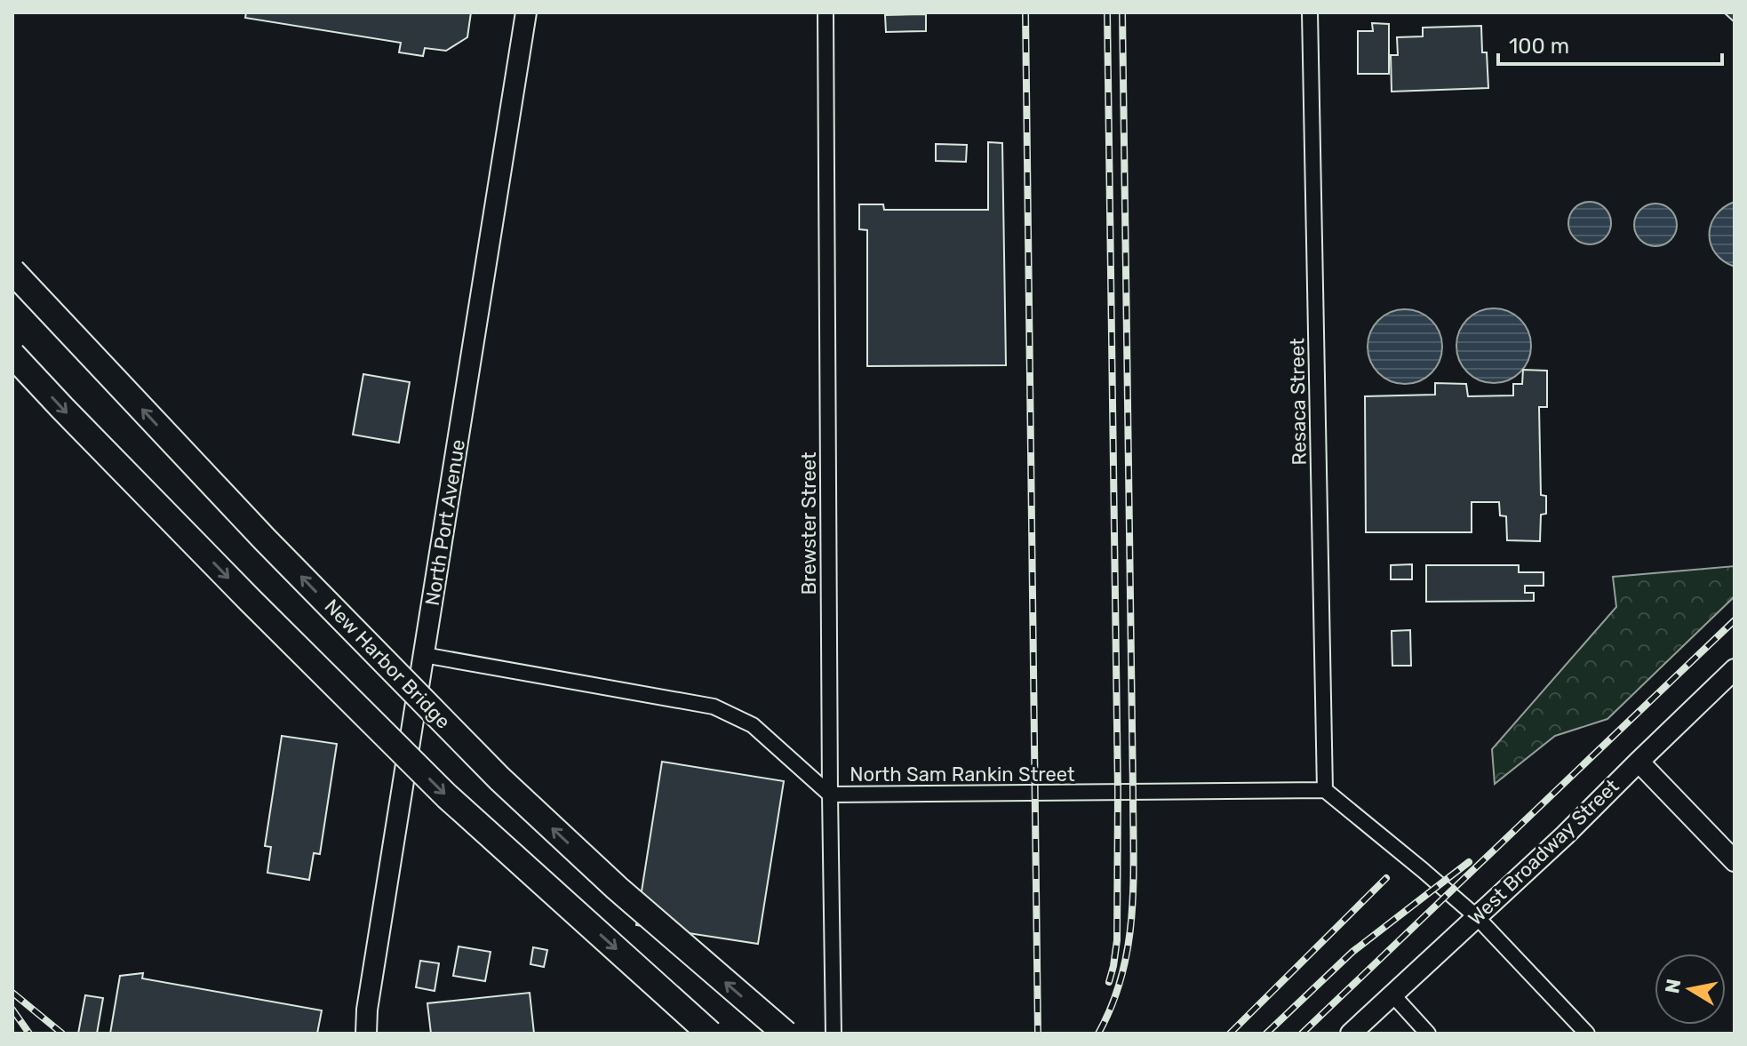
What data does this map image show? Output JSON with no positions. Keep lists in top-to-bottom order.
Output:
{
  "streets": {
    "highway": ["New Harbor Bridge"],
    "main road": ["North Port Avenue", "West Broadway Street"],
    "street": ["Resaca Street", "Brewster Street", "North Sam Rankin Street"]
  },
  "crossings": [
    ["Resaca Street", "North Sam Rankin Street"],
    ["North Port Avenue", "North Sam Rankin Street"],
    ["Brewster Street", "North Sam Rankin Street"]
  ],
  "scale_bar": "100 m",
  "north": "left"
}
